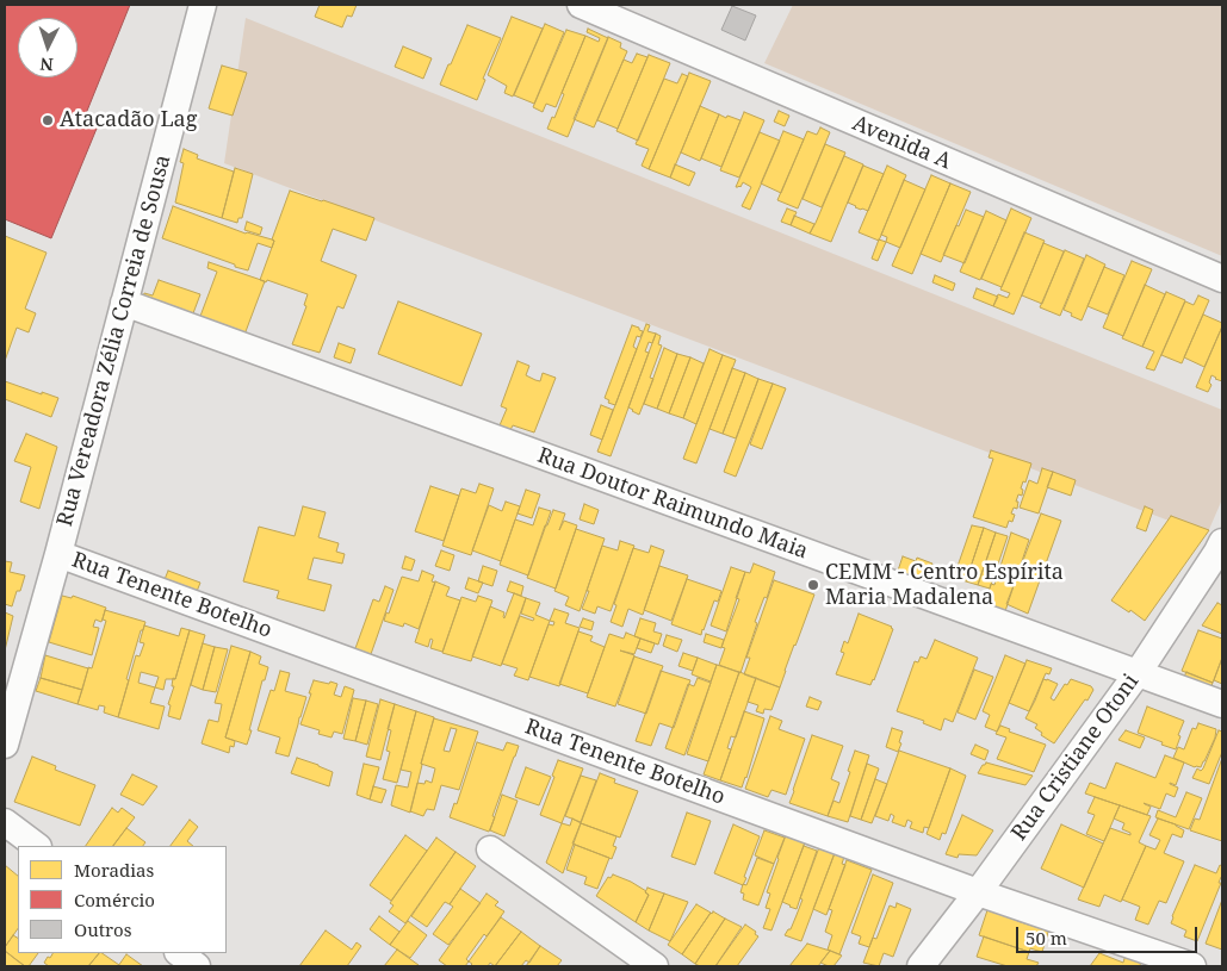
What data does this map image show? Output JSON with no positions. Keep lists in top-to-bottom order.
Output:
{
  "streets": {
    "street": [
      "Avenida A",
      "Rua Vereadora Zélia Correia de Sousa",
      "Rua Doutor Raimundo Maia",
      "Rua Tenente Botelho",
      "Rua Cristiane Otoni"
    ]
  },
  "crossings": [
    ["Rua Vereadora Zélia Correia de Sousa", "Rua Doutor Raimundo Maia"],
    ["Rua Vereadora Zélia Correia de Sousa", "Rua Tenente Botelho"],
    ["Rua Doutor Raimundo Maia", "Rua Cristiane Otoni"],
    ["Rua Tenente Botelho", "Rua Cristiane Otoni"]
  ],
  "places": ["Atacadão Lag", "CEMM - Centro Espírita Maria Madalena"],
  "legend": ["Moradias", "Comércio", "Outros"],
  "scale_bar": "50 m",
  "north": "bottom"
}
